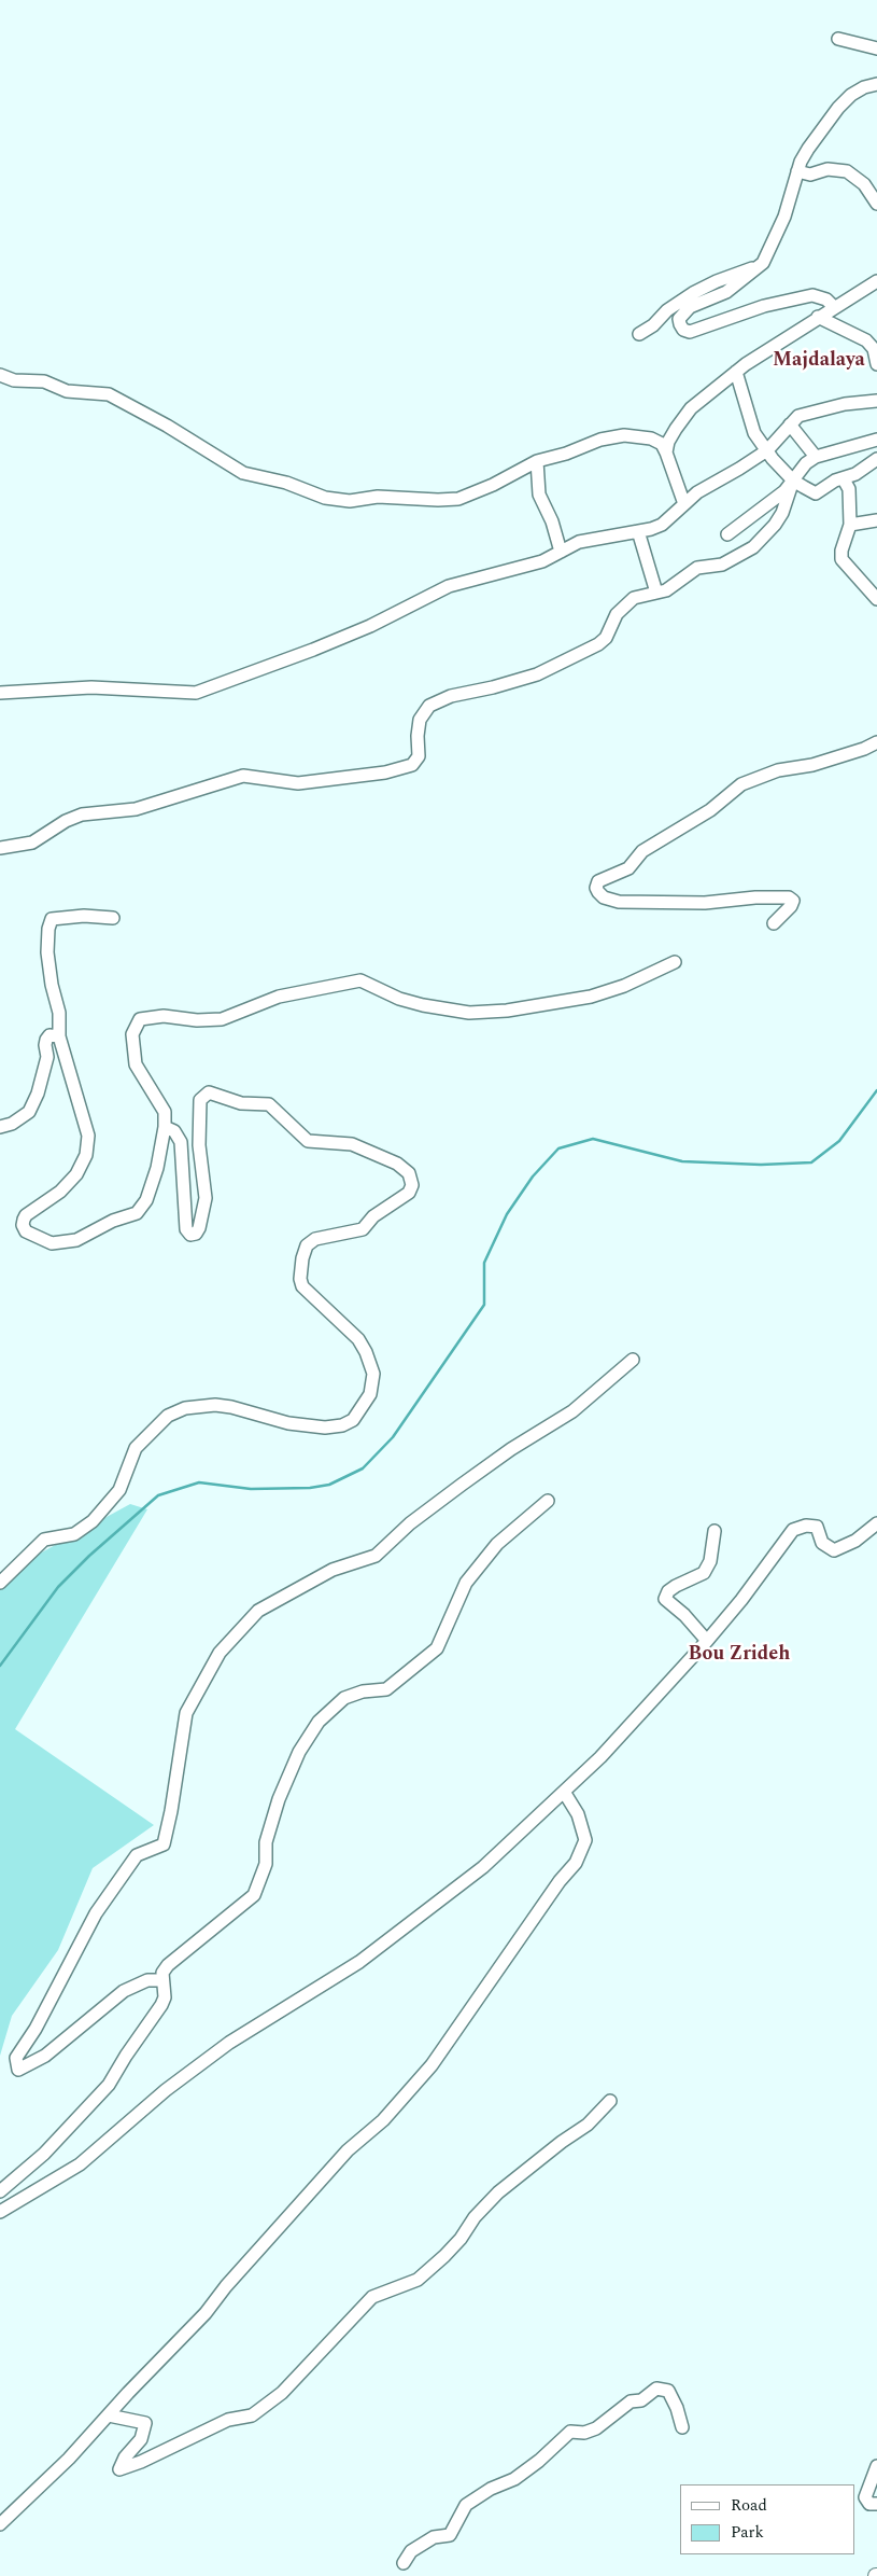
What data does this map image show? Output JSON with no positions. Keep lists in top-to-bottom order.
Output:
{
  "districts": ["Majdalaya", "Bou Zrideh"],
  "legend": ["Road", "Park"]
}
